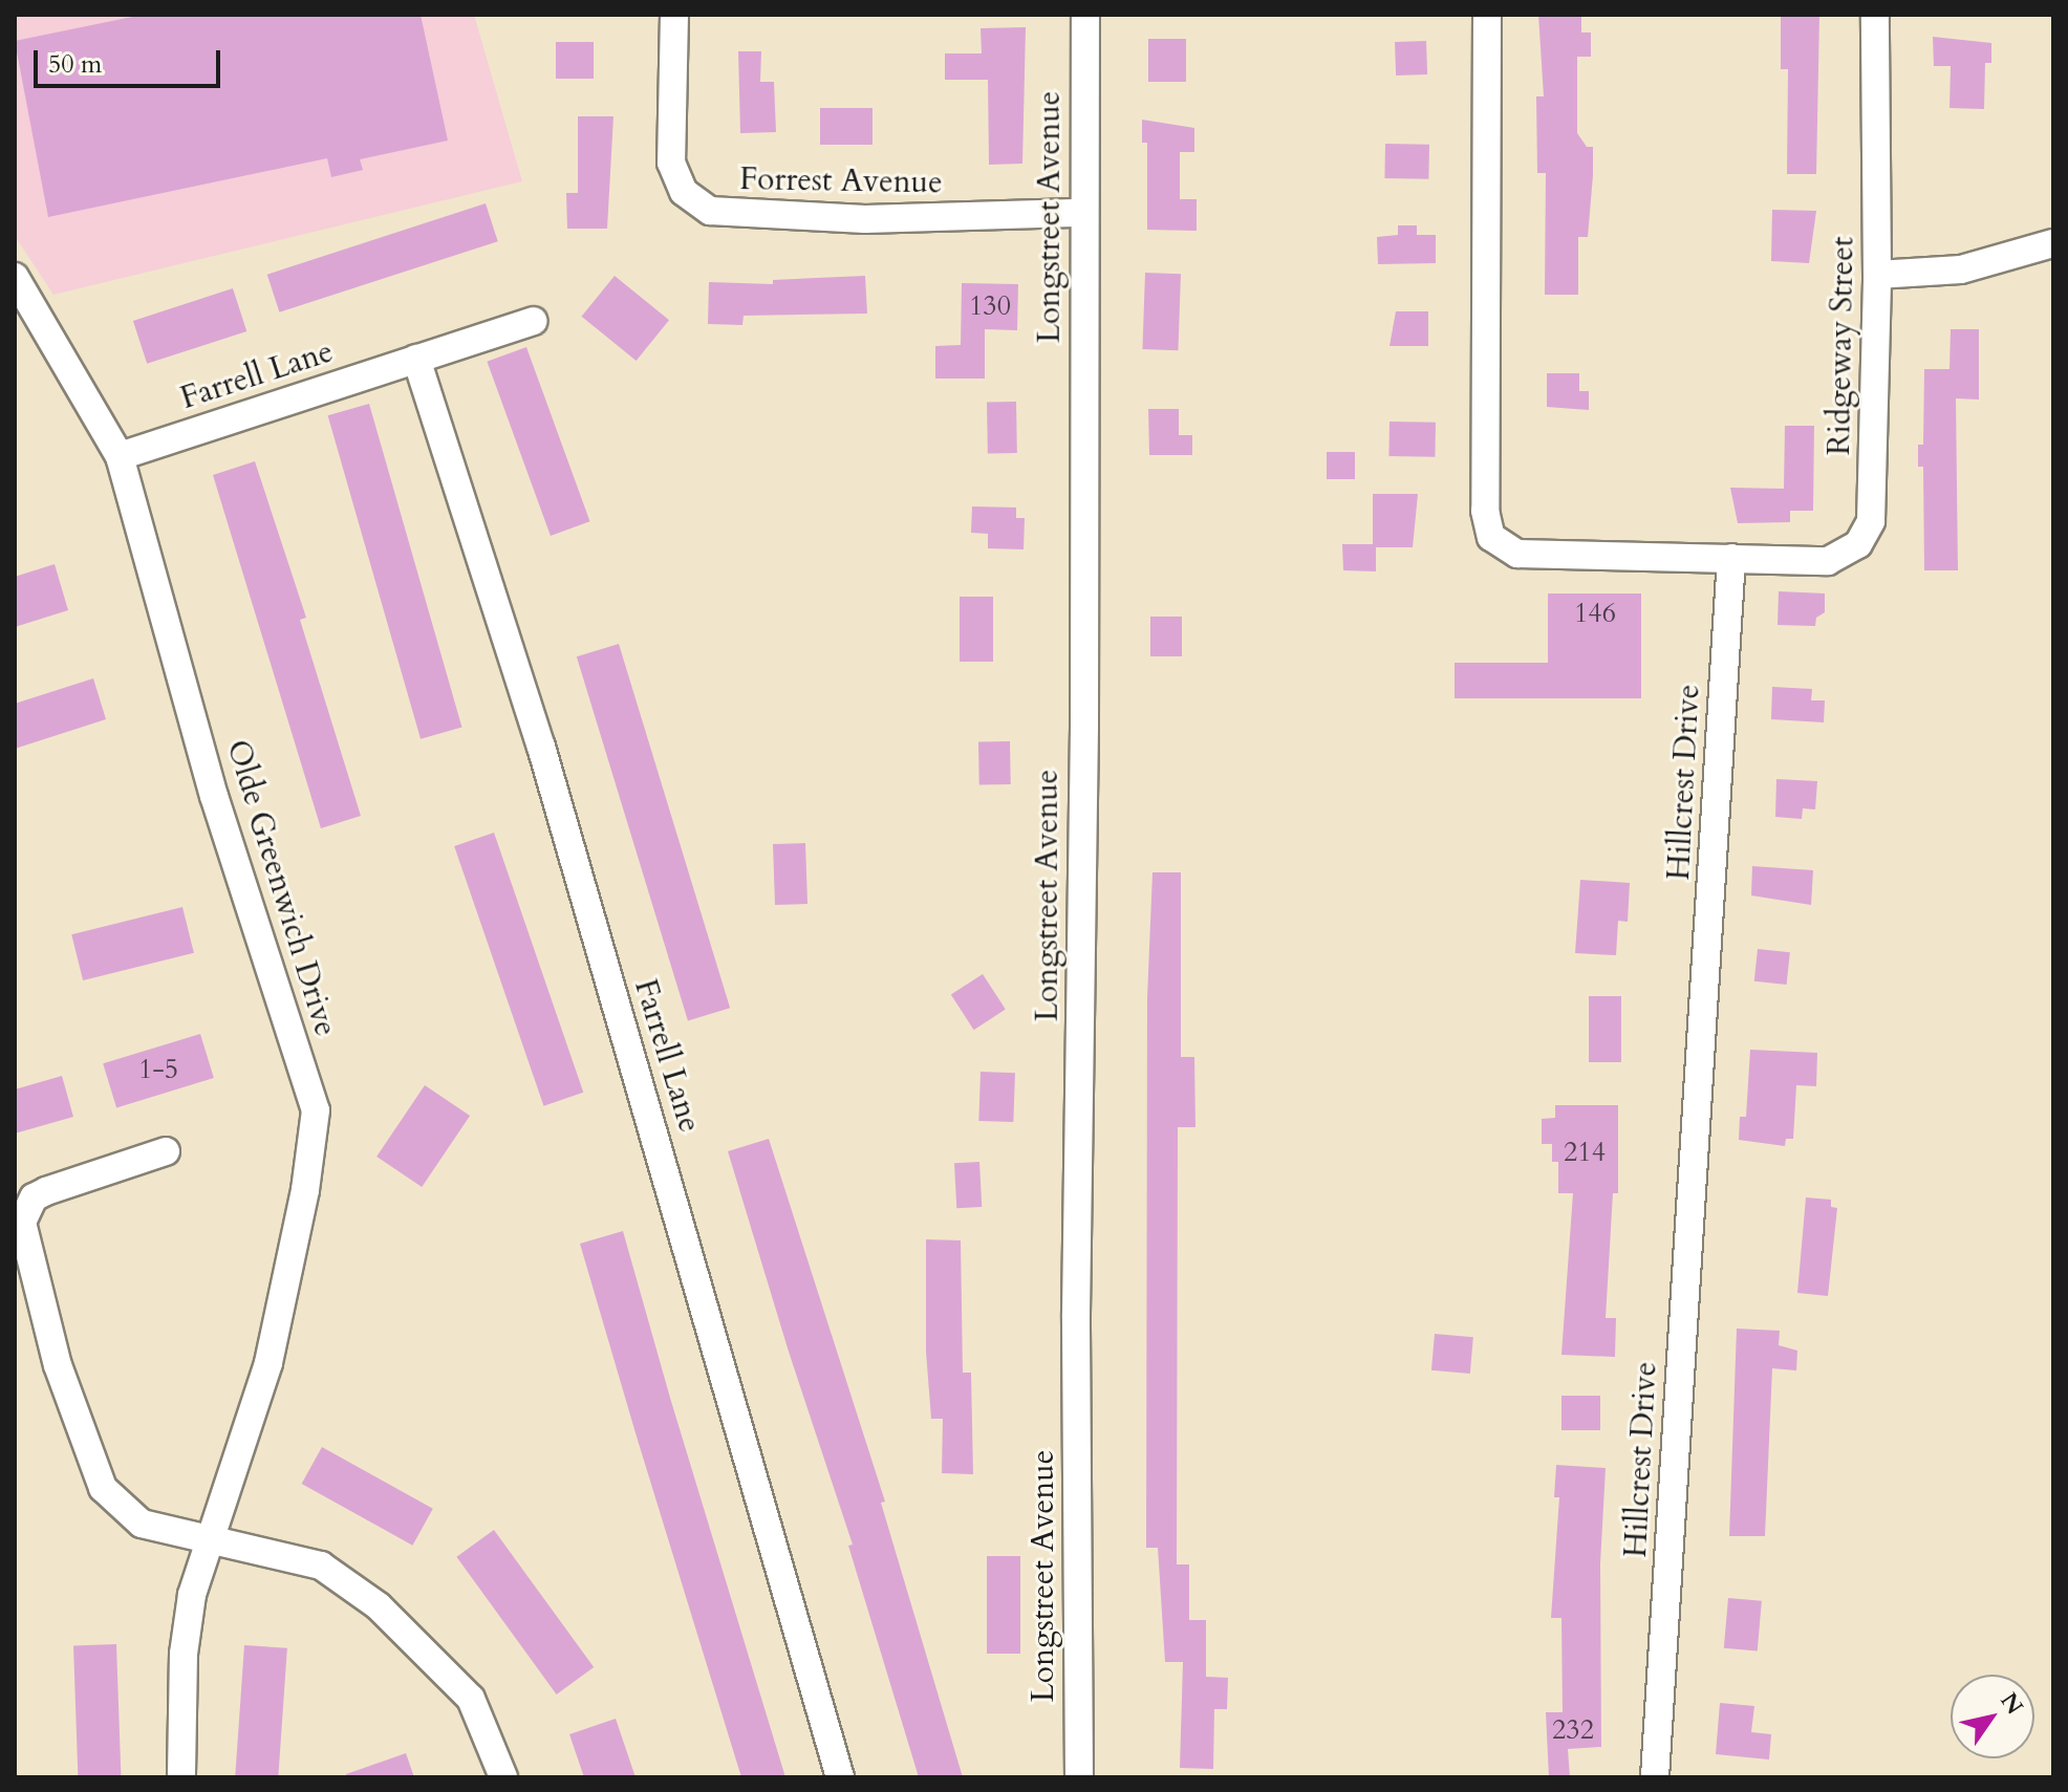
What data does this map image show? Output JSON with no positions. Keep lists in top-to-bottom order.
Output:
{
  "streets": {
    "street": [
      "Forrest Avenue",
      "Longstreet Avenue",
      "Ridgeway Street",
      "Farrell Lane",
      "Hillcrest Drive",
      "Olde Greenwich Drive"
    ]
  },
  "crossings": [
    ["Forrest Avenue", "Longstreet Avenue"],
    ["Ridgeway Street", "Hillcrest Drive"],
    ["Farrell Lane", "Olde Greenwich Drive"]
  ],
  "house_numbers": [
    "130",
    "146",
    "1-5",
    "214",
    "232"
  ],
  "scale_bar": "50 m",
  "north": "top right"
}
